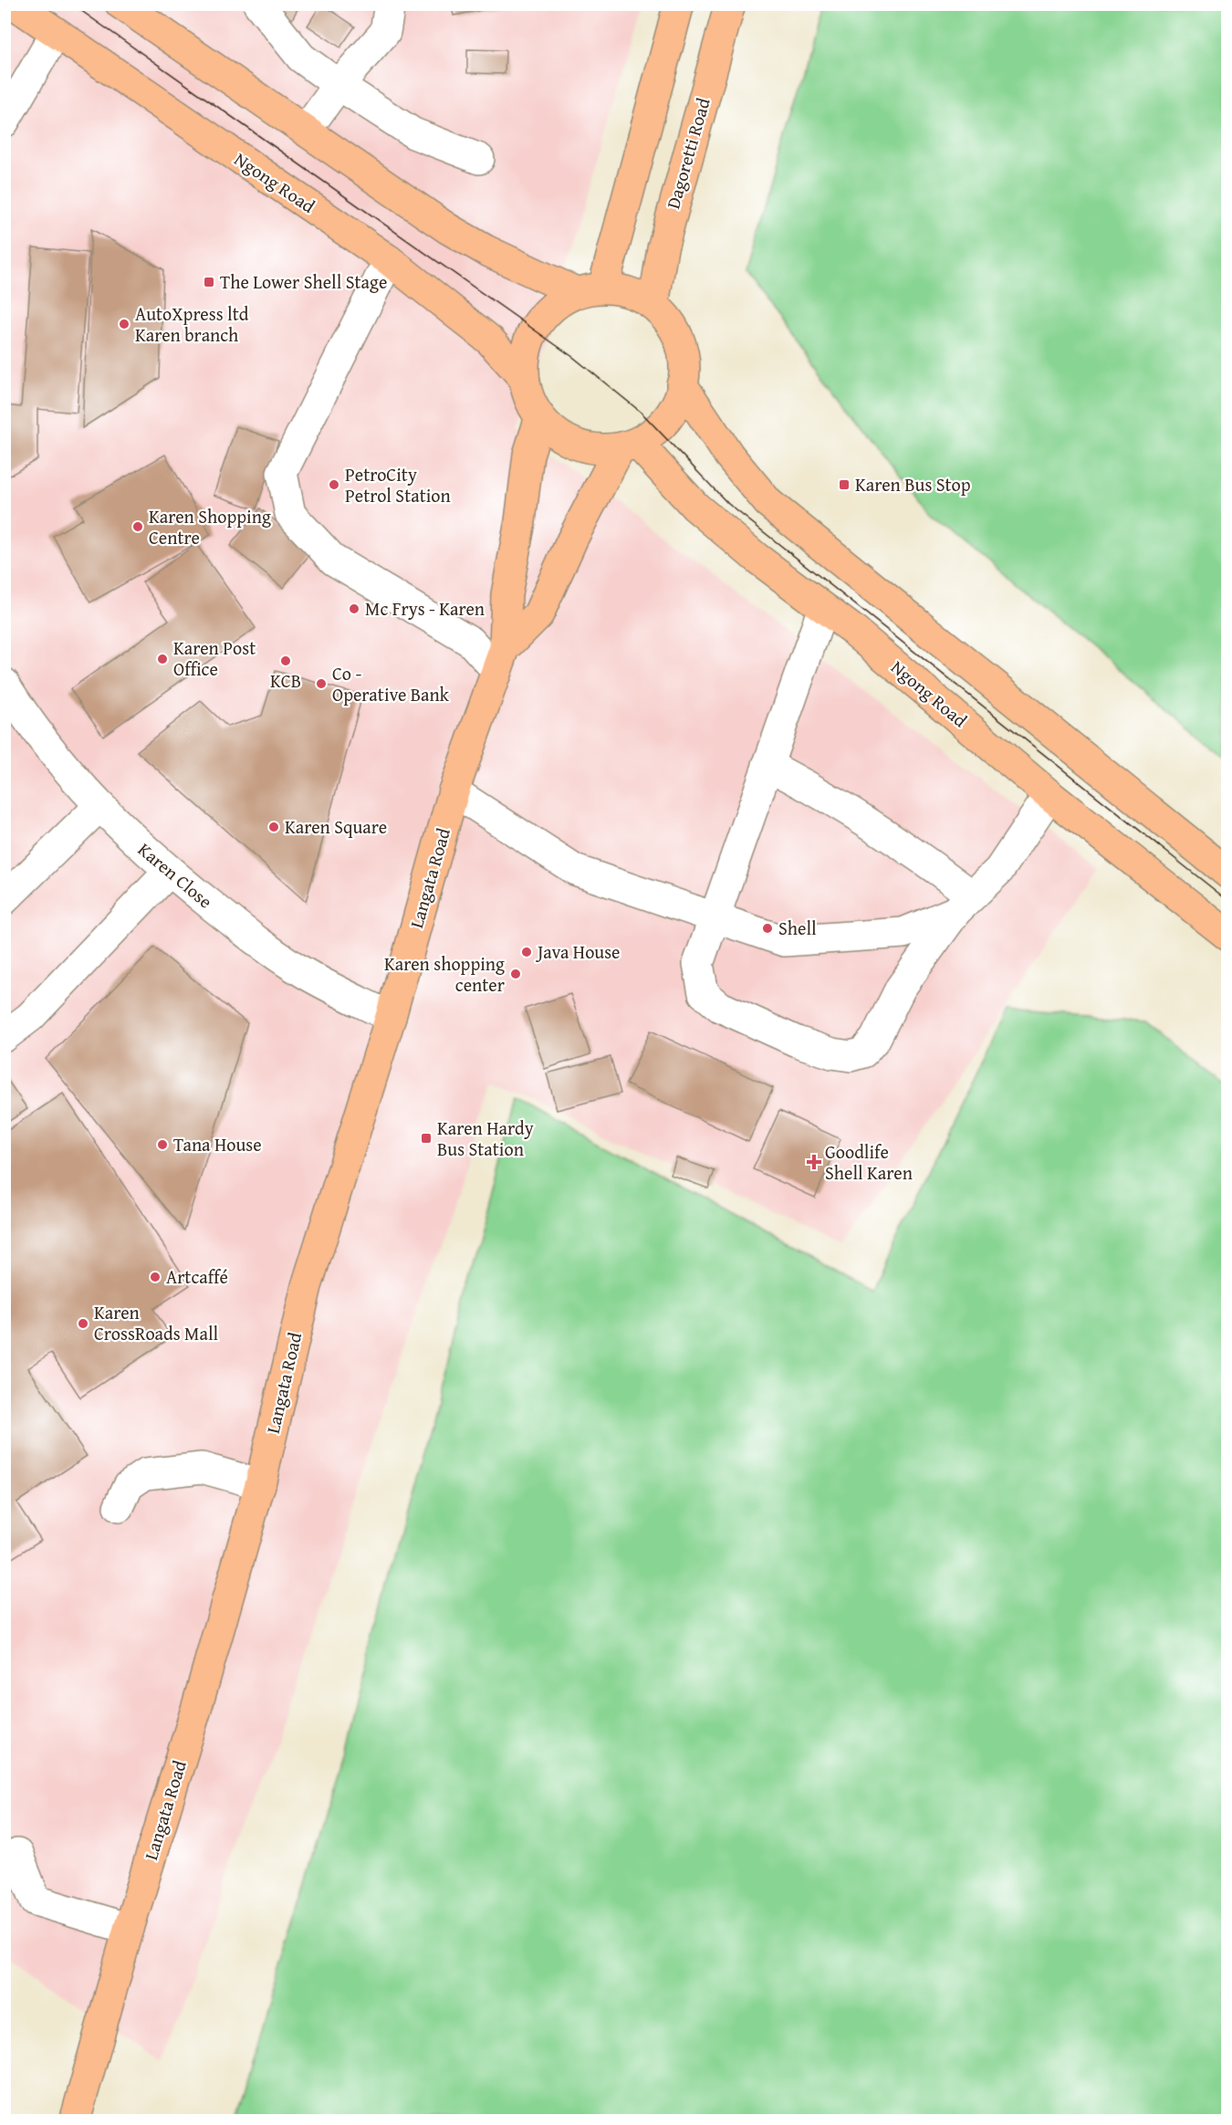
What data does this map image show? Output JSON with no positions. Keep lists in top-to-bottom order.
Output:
{
  "streets": {
    "main road": ["Dagoretti Road", "Ngong Road", "Langata Road"],
    "lane": ["Karen Close"]
  },
  "crossings": [
    ["Dagoretti Road", "Ngong Road"],
    ["Karen Close", "Langata Road"]
  ],
  "places": {
    "transit": ["The Lower Shell Stage", "Karen Bus Stop", "Karen Hardy Bus Station"],
    "other": [
      "AutoXpress ltd Karen branch",
      "PetroCity Petrol Station",
      "Karen Shopping Centre",
      "Mc Frys - Karen",
      "Karen Post Office",
      "KCB",
      "Co - Operative Bank",
      "Karen Square",
      "Shell",
      "Java House",
      "Karen shopping center",
      "Tana House",
      "Artcaffé",
      "Karen CrossRoads Mall"
    ],
    "health": ["Goodlife Shell Karen"]
  }
}
